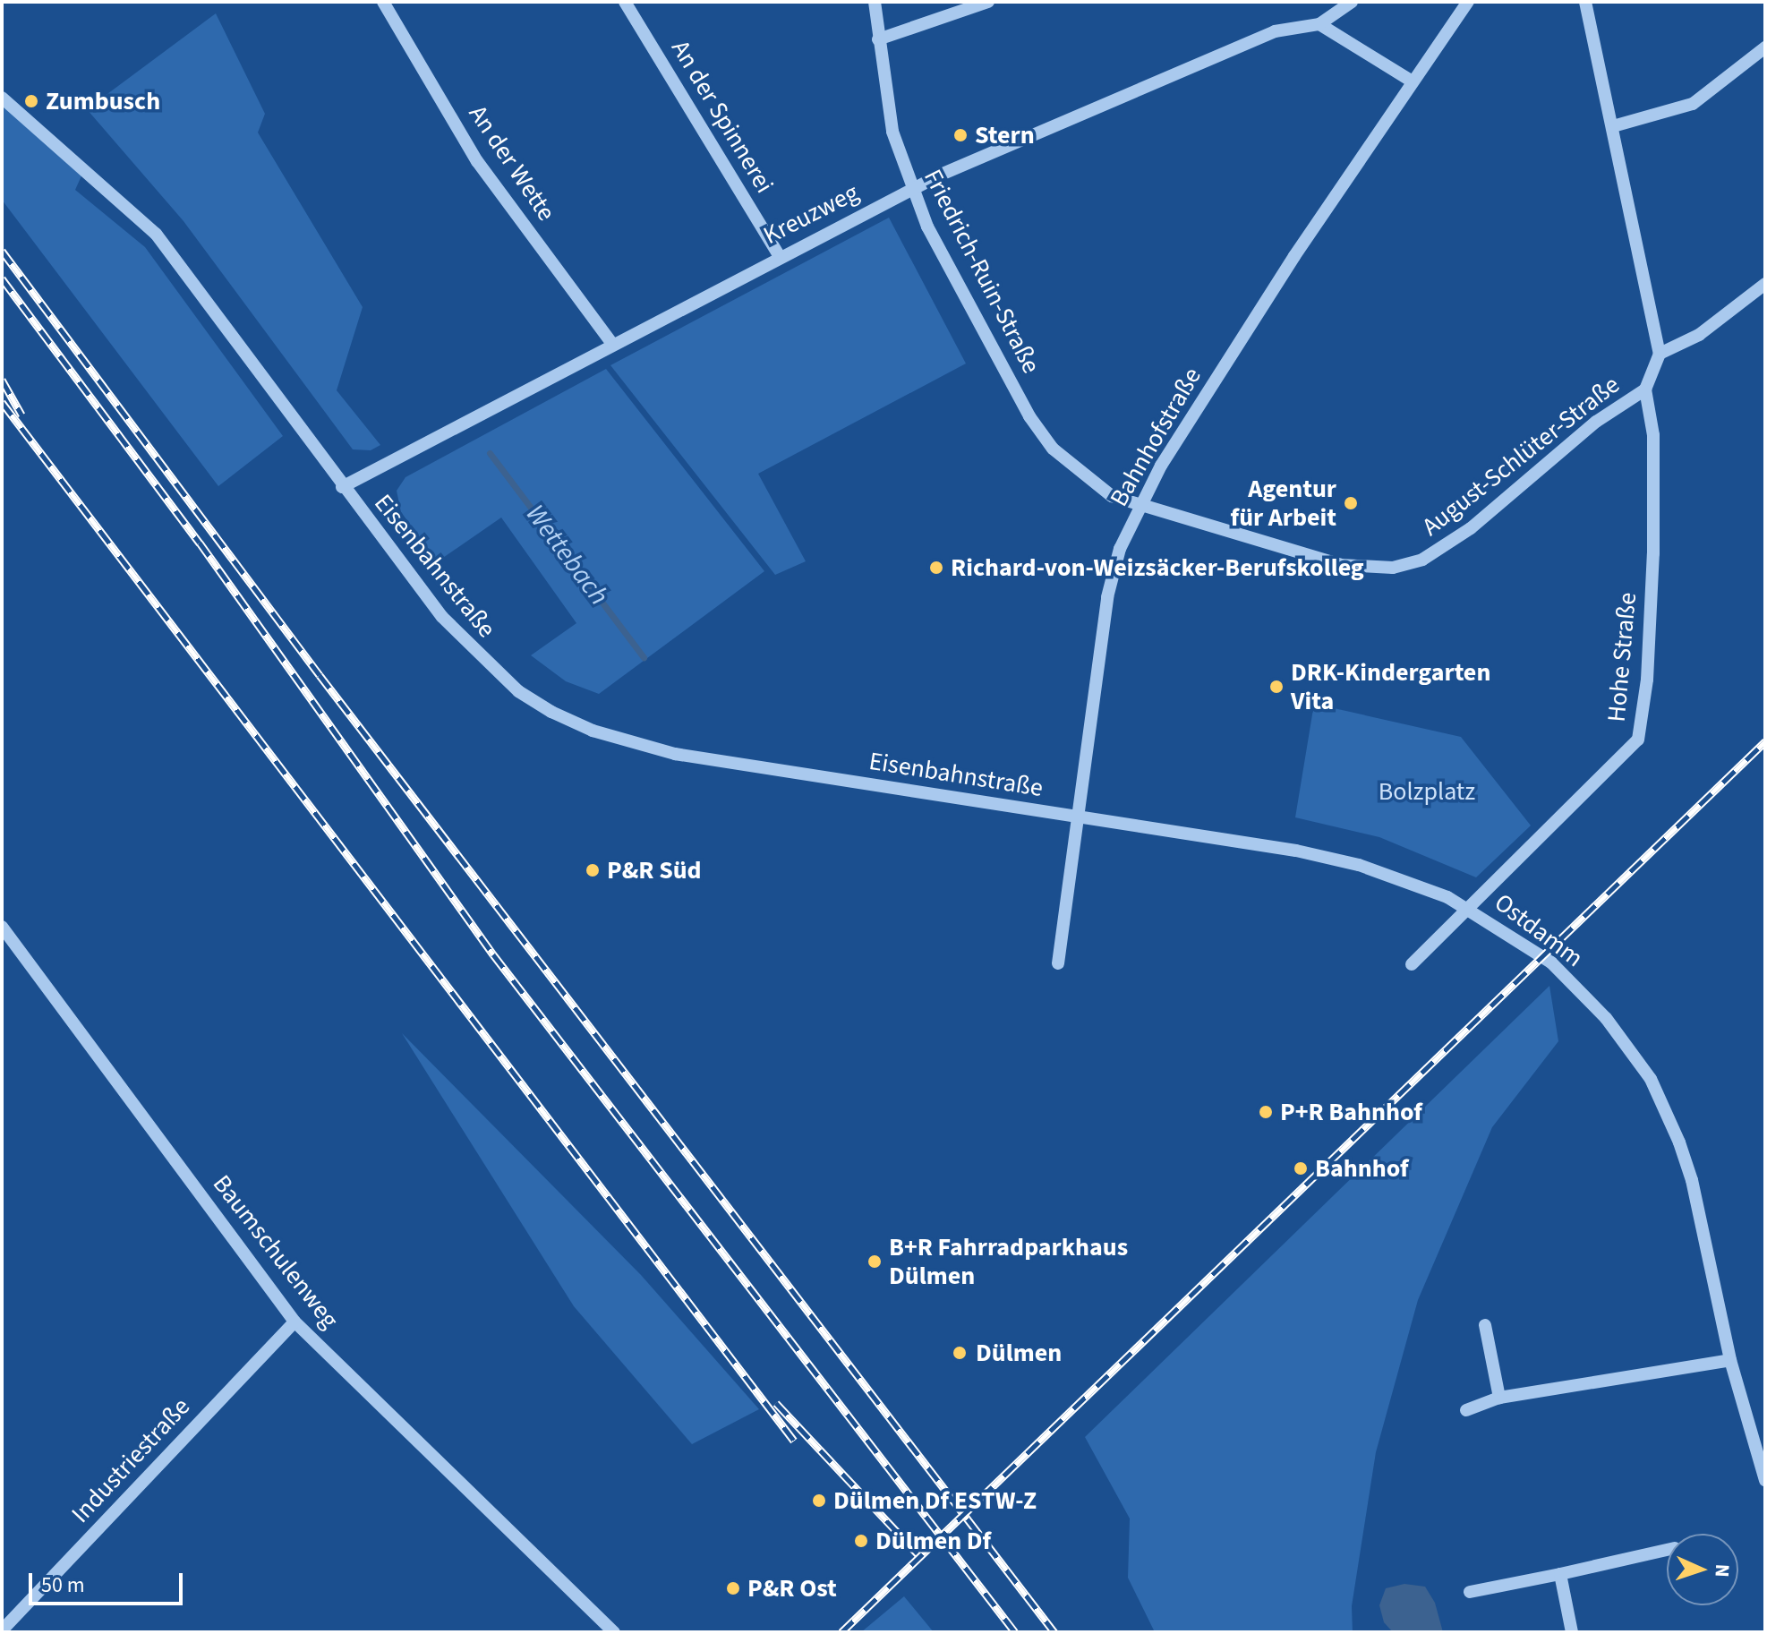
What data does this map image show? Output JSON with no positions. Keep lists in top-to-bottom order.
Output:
{
  "streets": {
    "street": [
      "An der Spinnerei",
      "An der Wette",
      "Kreuzweg",
      "Friedrich-Ruin-Straße",
      "Bahnhofstraße",
      "August-Schlüter-Straße",
      "Eisenbahnstraße",
      "Hohe Straße",
      "Ostdamm",
      "Baumschulenweg",
      "Industriestraße"
    ]
  },
  "crossings": [
    ["An der Spinnerei", "Kreuzweg"],
    ["An der Wette", "Kreuzweg"],
    ["Kreuzweg", "Friedrich-Ruin-Straße"],
    ["Kreuzweg", "Eisenbahnstraße"],
    ["Friedrich-Ruin-Straße", "Bahnhofstraße"],
    ["Friedrich-Ruin-Straße", "August-Schlüter-Straße"],
    ["Bahnhofstraße", "August-Schlüter-Straße"],
    ["Bahnhofstraße", "Eisenbahnstraße"],
    ["Bahnhofstraße", "Ostdamm"],
    ["August-Schlüter-Straße", "Hohe Straße"],
    ["Eisenbahnstraße", "Ostdamm"],
    ["Baumschulenweg", "Industriestraße"]
  ],
  "water": ["Wettebach"],
  "parks": ["Bolzplatz"],
  "places": [
    "Zumbusch",
    "Stern",
    "Agentur für Arbeit",
    "Richard-von-Weizsäcker-Berufskolleg",
    "DRK-Kindergarten Vita",
    "P&R Süd",
    "P+R Bahnhof",
    "Bahnhof",
    "B+R Fahrradparkhaus Dülmen",
    "Dülmen",
    "Dülmen Df ESTW-Z",
    "Dülmen Df",
    "P&R Ost"
  ],
  "scale_bar": "50 m",
  "north": "right"
}
